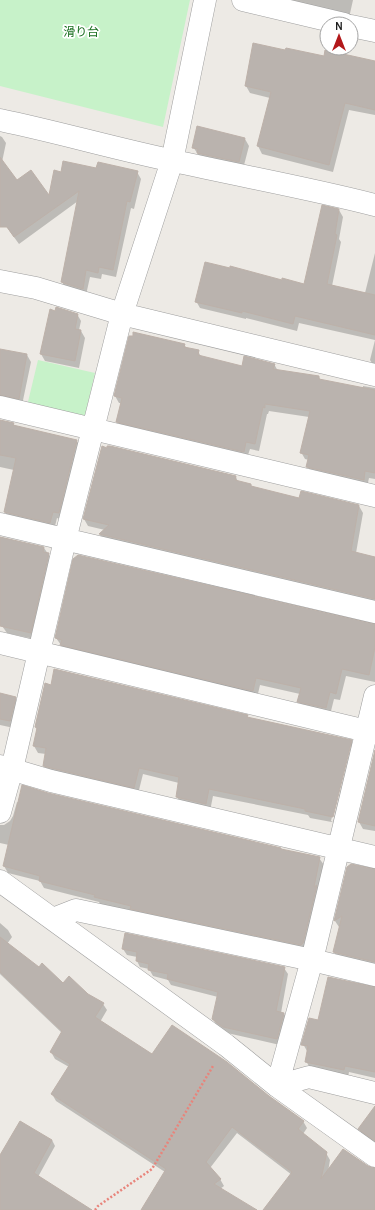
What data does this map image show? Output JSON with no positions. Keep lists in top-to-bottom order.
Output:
{
  "parks": ["滑り台"],
  "north": "top"
}
